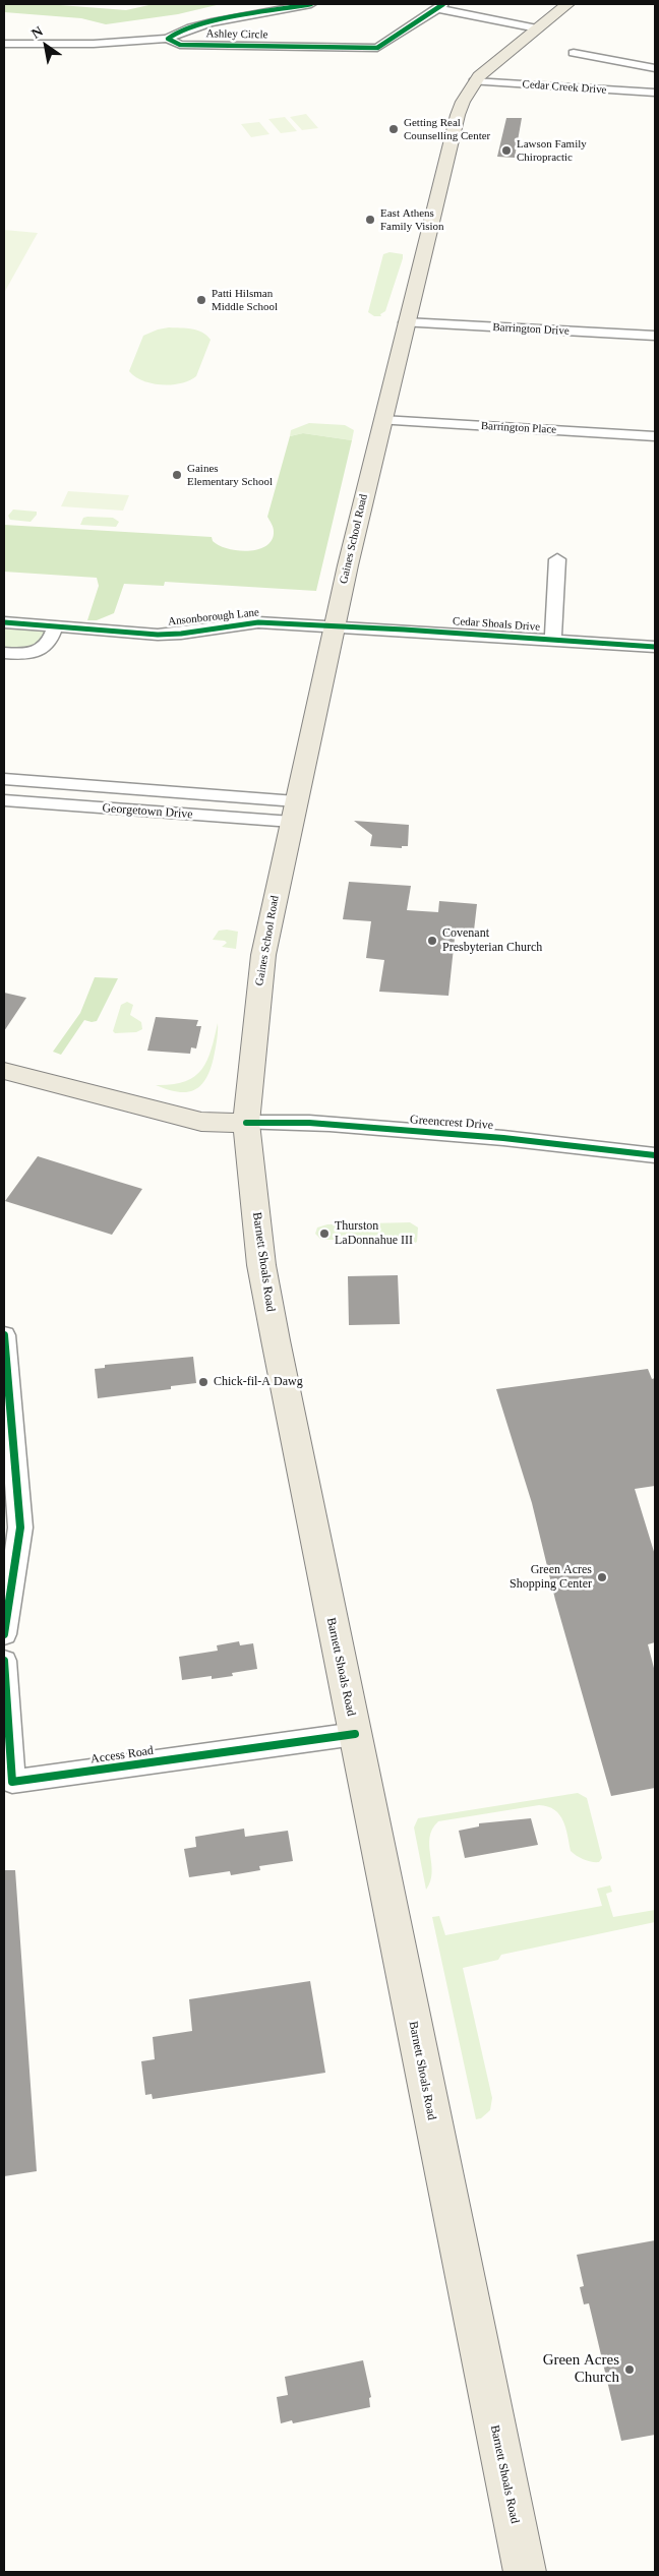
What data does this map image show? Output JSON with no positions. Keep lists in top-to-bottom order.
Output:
{
  "streets": {
    "main road": ["Gaines School Road", "Barnett Shoals Road"],
    "street": [
      "Ashley Circle",
      "Cedar Creek Drive",
      "Barrington Drive",
      "Barrington Place",
      "Ansonborough Lane",
      "Cedar Shoals Drive",
      "Georgetown Drive",
      "Greencrest Drive",
      "Access Road"
    ]
  },
  "crossings": [
    ["Ashley Circle", "Gaines School Road"],
    ["Cedar Creek Drive", "Gaines School Road"],
    ["Barrington Drive", "Gaines School Road"],
    ["Barrington Place", "Gaines School Road"],
    ["Gaines School Road", "Ansonborough Lane"],
    ["Gaines School Road", "Cedar Shoals Drive"],
    ["Gaines School Road", "Georgetown Drive"],
    ["Gaines School Road", "Greencrest Drive"],
    ["Gaines School Road", "Barnett Shoals Road"],
    ["Ansonborough Lane", "Cedar Shoals Drive"],
    ["Greencrest Drive", "Barnett Shoals Road"],
    ["Barnett Shoals Road", "Access Road"]
  ],
  "places": [
    "Getting Real Counselling Center",
    "Lawson Family Chiropractic",
    "East Athens Family Vision",
    "Patti Hilsman Middle School",
    "Gaines Elementary School",
    "Covenant Presbyterian Church",
    "Thurston LaDonnahue III",
    "Chick-fil-A Dawg",
    "Green Acres Shopping Center",
    "Green Acres Church"
  ],
  "north": "top left"
}
